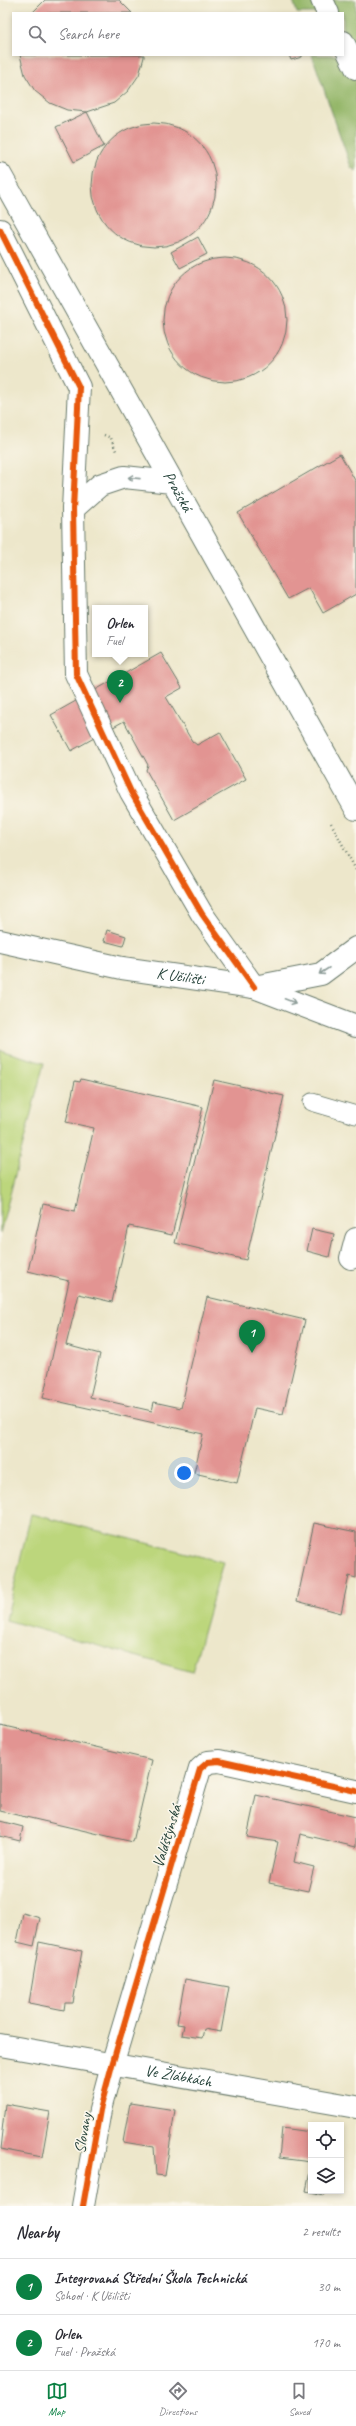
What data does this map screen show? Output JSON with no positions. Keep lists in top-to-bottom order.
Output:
{
  "streets": {
    "street": [
      "Pražská",
      "K Učilišti",
      "Valdštýnská",
      "Ve Žlábkách",
      "Slovany"
    ]
  },
  "crossings": [
    ["Valdštýnská", "Ve Žlábkách"],
    ["Valdštýnská", "Slovany"],
    ["Ve Žlábkách", "Slovany"]
  ],
  "page": {
    "search": "Search here",
    "popup": ["Orlen", "Fuel"],
    "pins": ["2", "1"],
    "heading": ["Nearby", "2 results"],
    "list": [
      {
        "mark": "1",
        "name": "Integrovaná Střední Škola Technická",
        "note": "School · K Učilišti",
        "value": "30 m"
      },
      {
        "mark": "2",
        "name": "Orlen",
        "note": "Fuel · Pražská",
        "value": "170 m"
      }
    ],
    "nav": ["Map", "Directions", "Saved"]
  }
}
